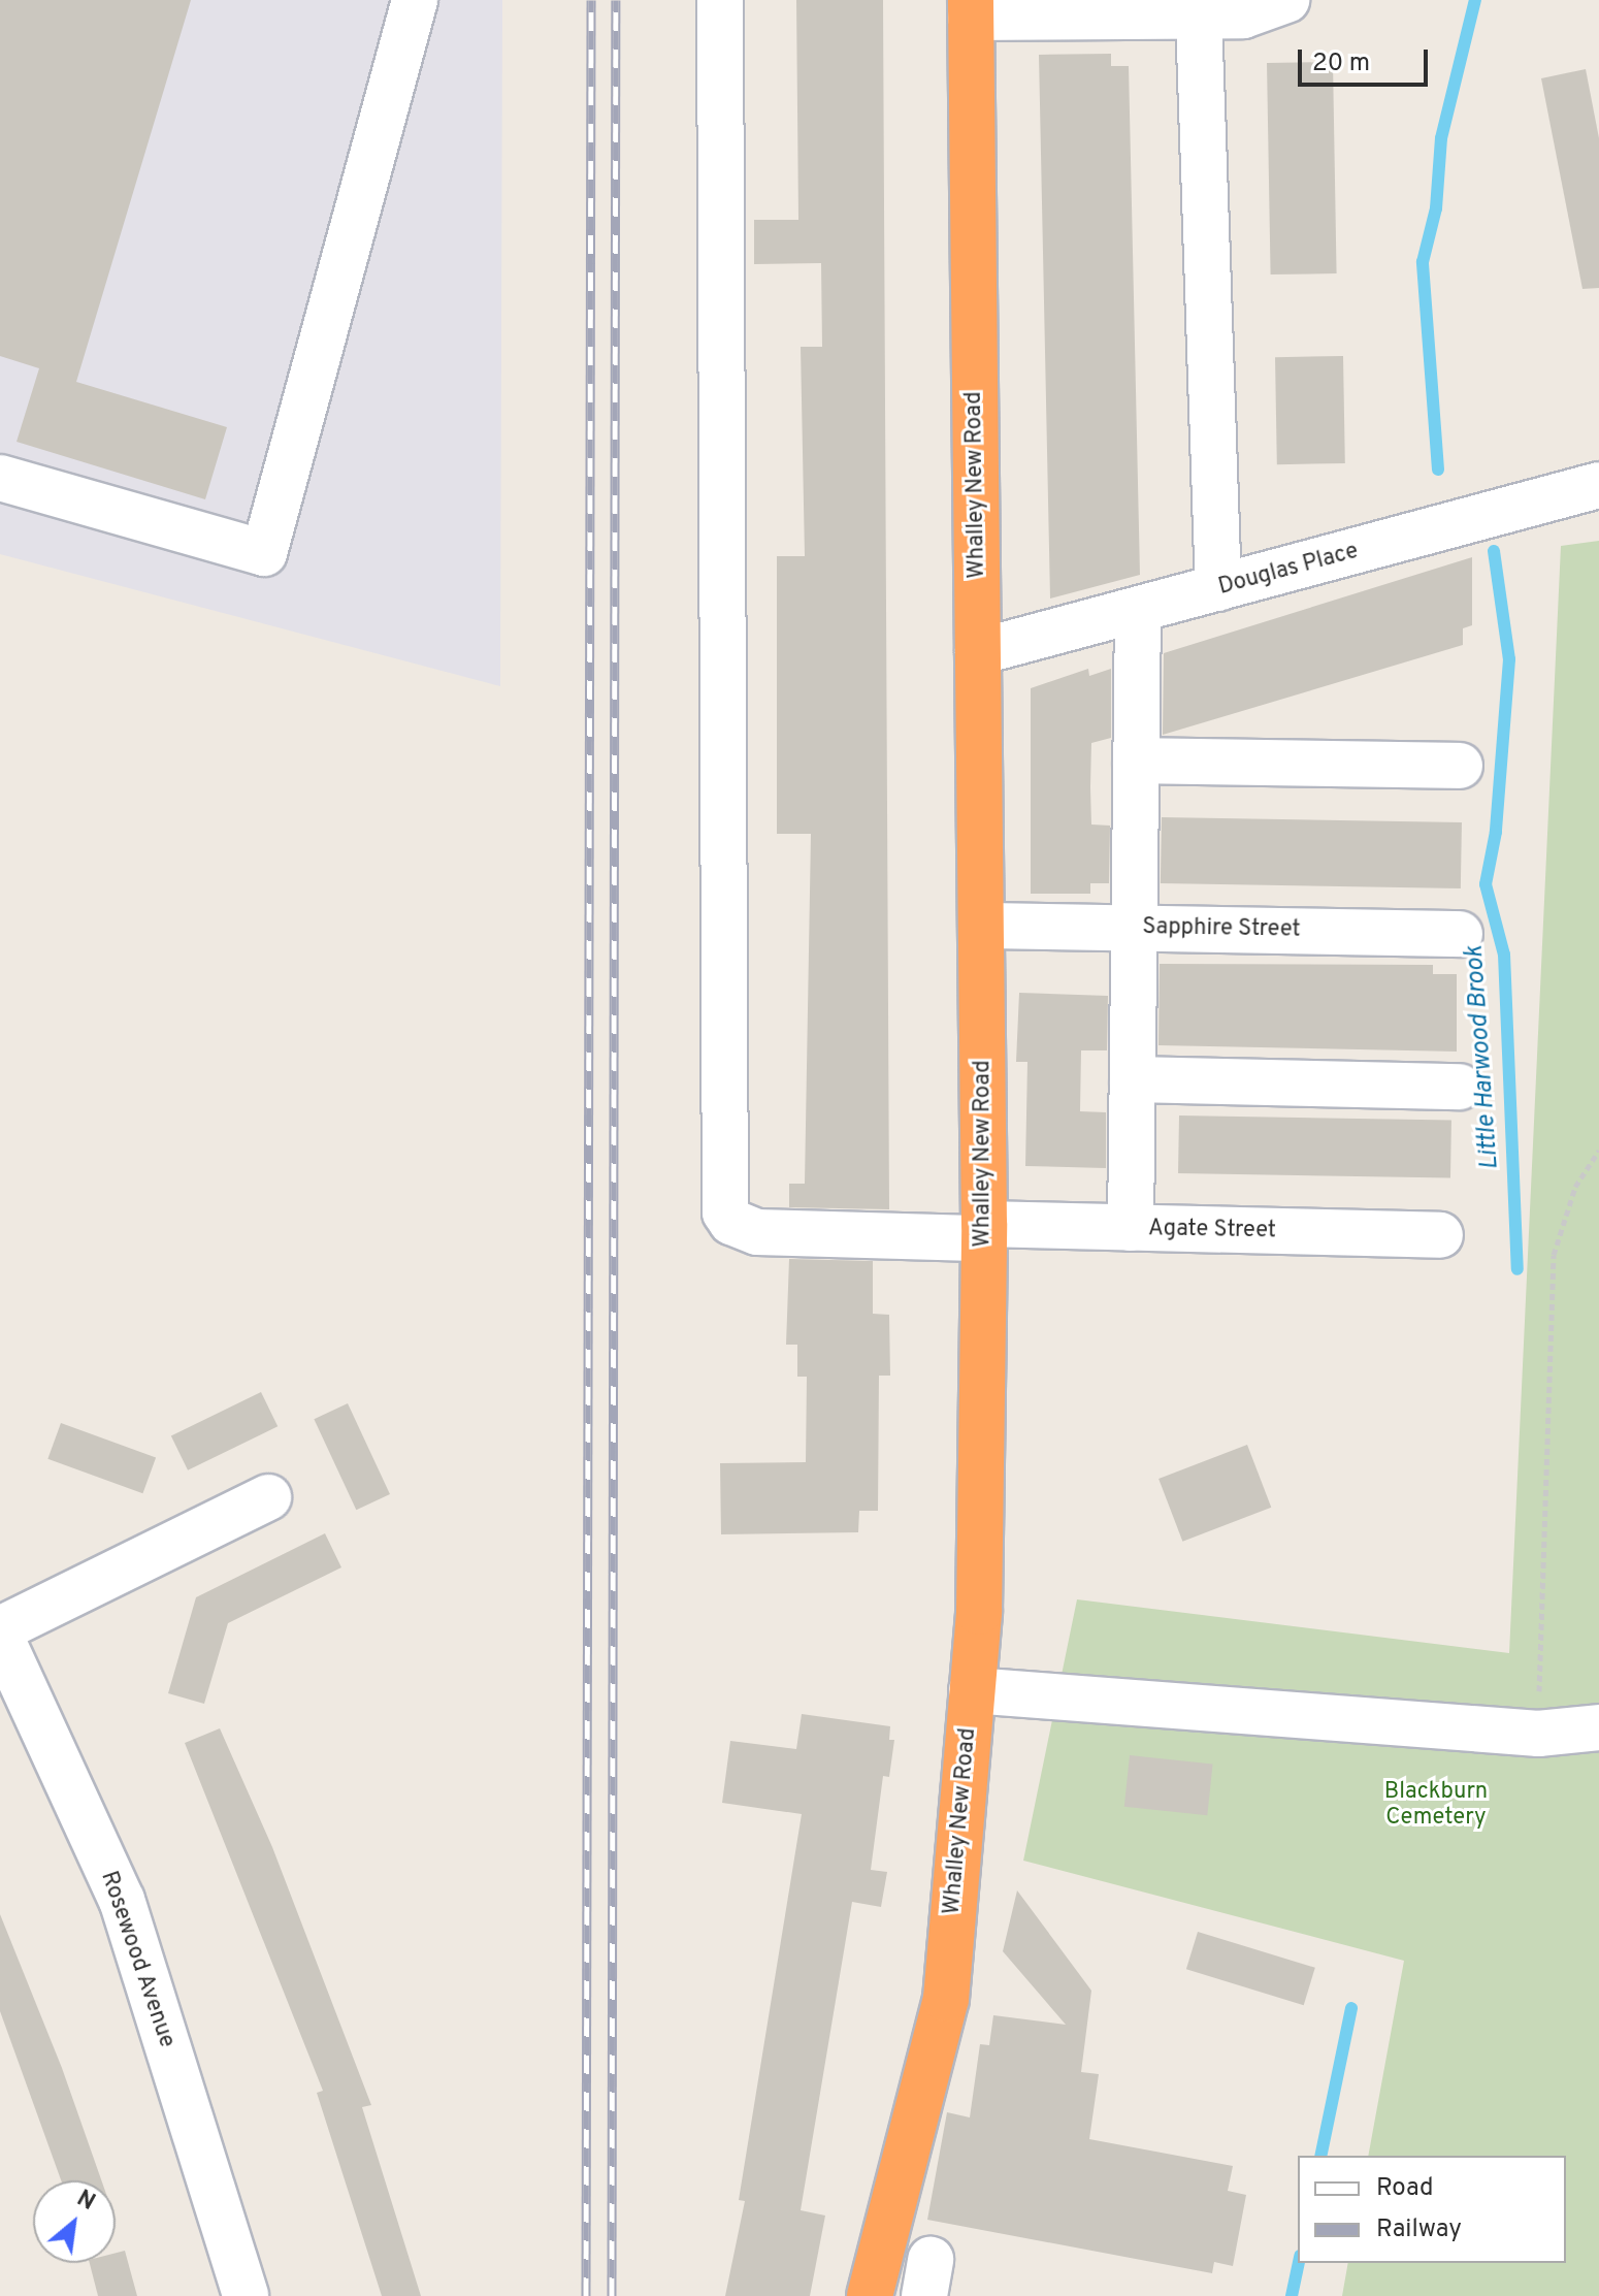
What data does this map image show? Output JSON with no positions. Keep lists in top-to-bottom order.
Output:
{
  "streets": {
    "highway": ["Whalley New Road"],
    "street": [
      "Douglas Place",
      "Sapphire Street",
      "Agate Street",
      "Rosewood Avenue"
    ]
  },
  "crossings": [
    ["Whalley New Road", "Douglas Place"],
    ["Whalley New Road", "Sapphire Street"],
    ["Whalley New Road", "Agate Street"]
  ],
  "water": ["Little Harwood Brook"],
  "parks": ["Blackburn Cemetery"],
  "legend": ["Road", "Railway"],
  "scale_bar": "20 m",
  "north": "top right"
}
